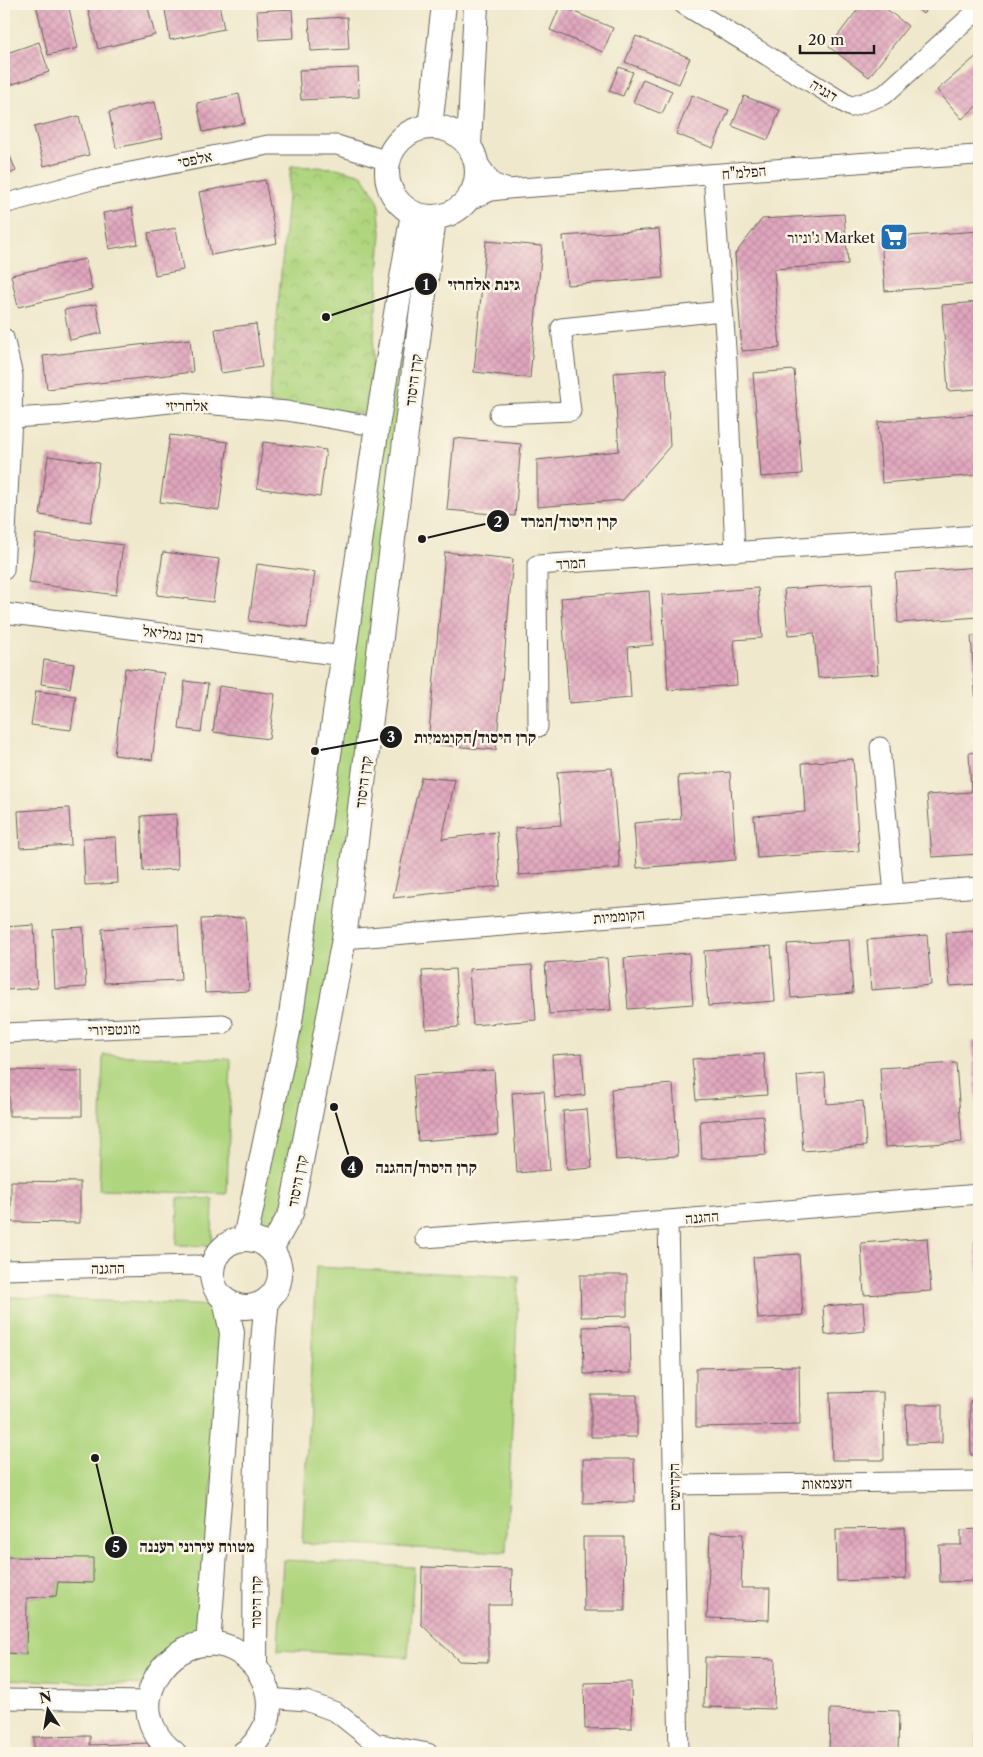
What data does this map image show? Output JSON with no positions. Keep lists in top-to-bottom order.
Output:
{
  "streets": {
    "street": [
      "דגניה",
      "אלפסי",
      "הפלמ\"ח",
      "קרן היסוד",
      "אלחריזי",
      "המרד",
      "רבן גמליאל",
      "הקוממיות",
      "מונטפיורי",
      "ההגנה",
      "העצמאות",
      "הקדושים"
    ]
  },
  "crossings": [
    ["אלפסי", "הפלמ\"ח"],
    ["אלפסי", "קרן היסוד"],
    ["הפלמ\"ח", "קרן היסוד"],
    ["קרן היסוד", "רבן גמליאל"],
    ["קרן היסוד", "הקוממיות"],
    ["קרן היסוד", "ההגנה"],
    ["ההגנה", "הקדושים"],
    ["העצמאות", "הקדושים"]
  ],
  "places": {
    "supermarket": ["ג'וניור Market"],
    "other": [
      "גינת אלחרזי",
      "קרן היסוד/המרד",
      "קרן היסוד/הקוממיות",
      "קרן היסוד/ההגנה",
      "מטווח עירוני רעננה"
    ]
  },
  "scale_bar": "20 m",
  "north": "top"
}
